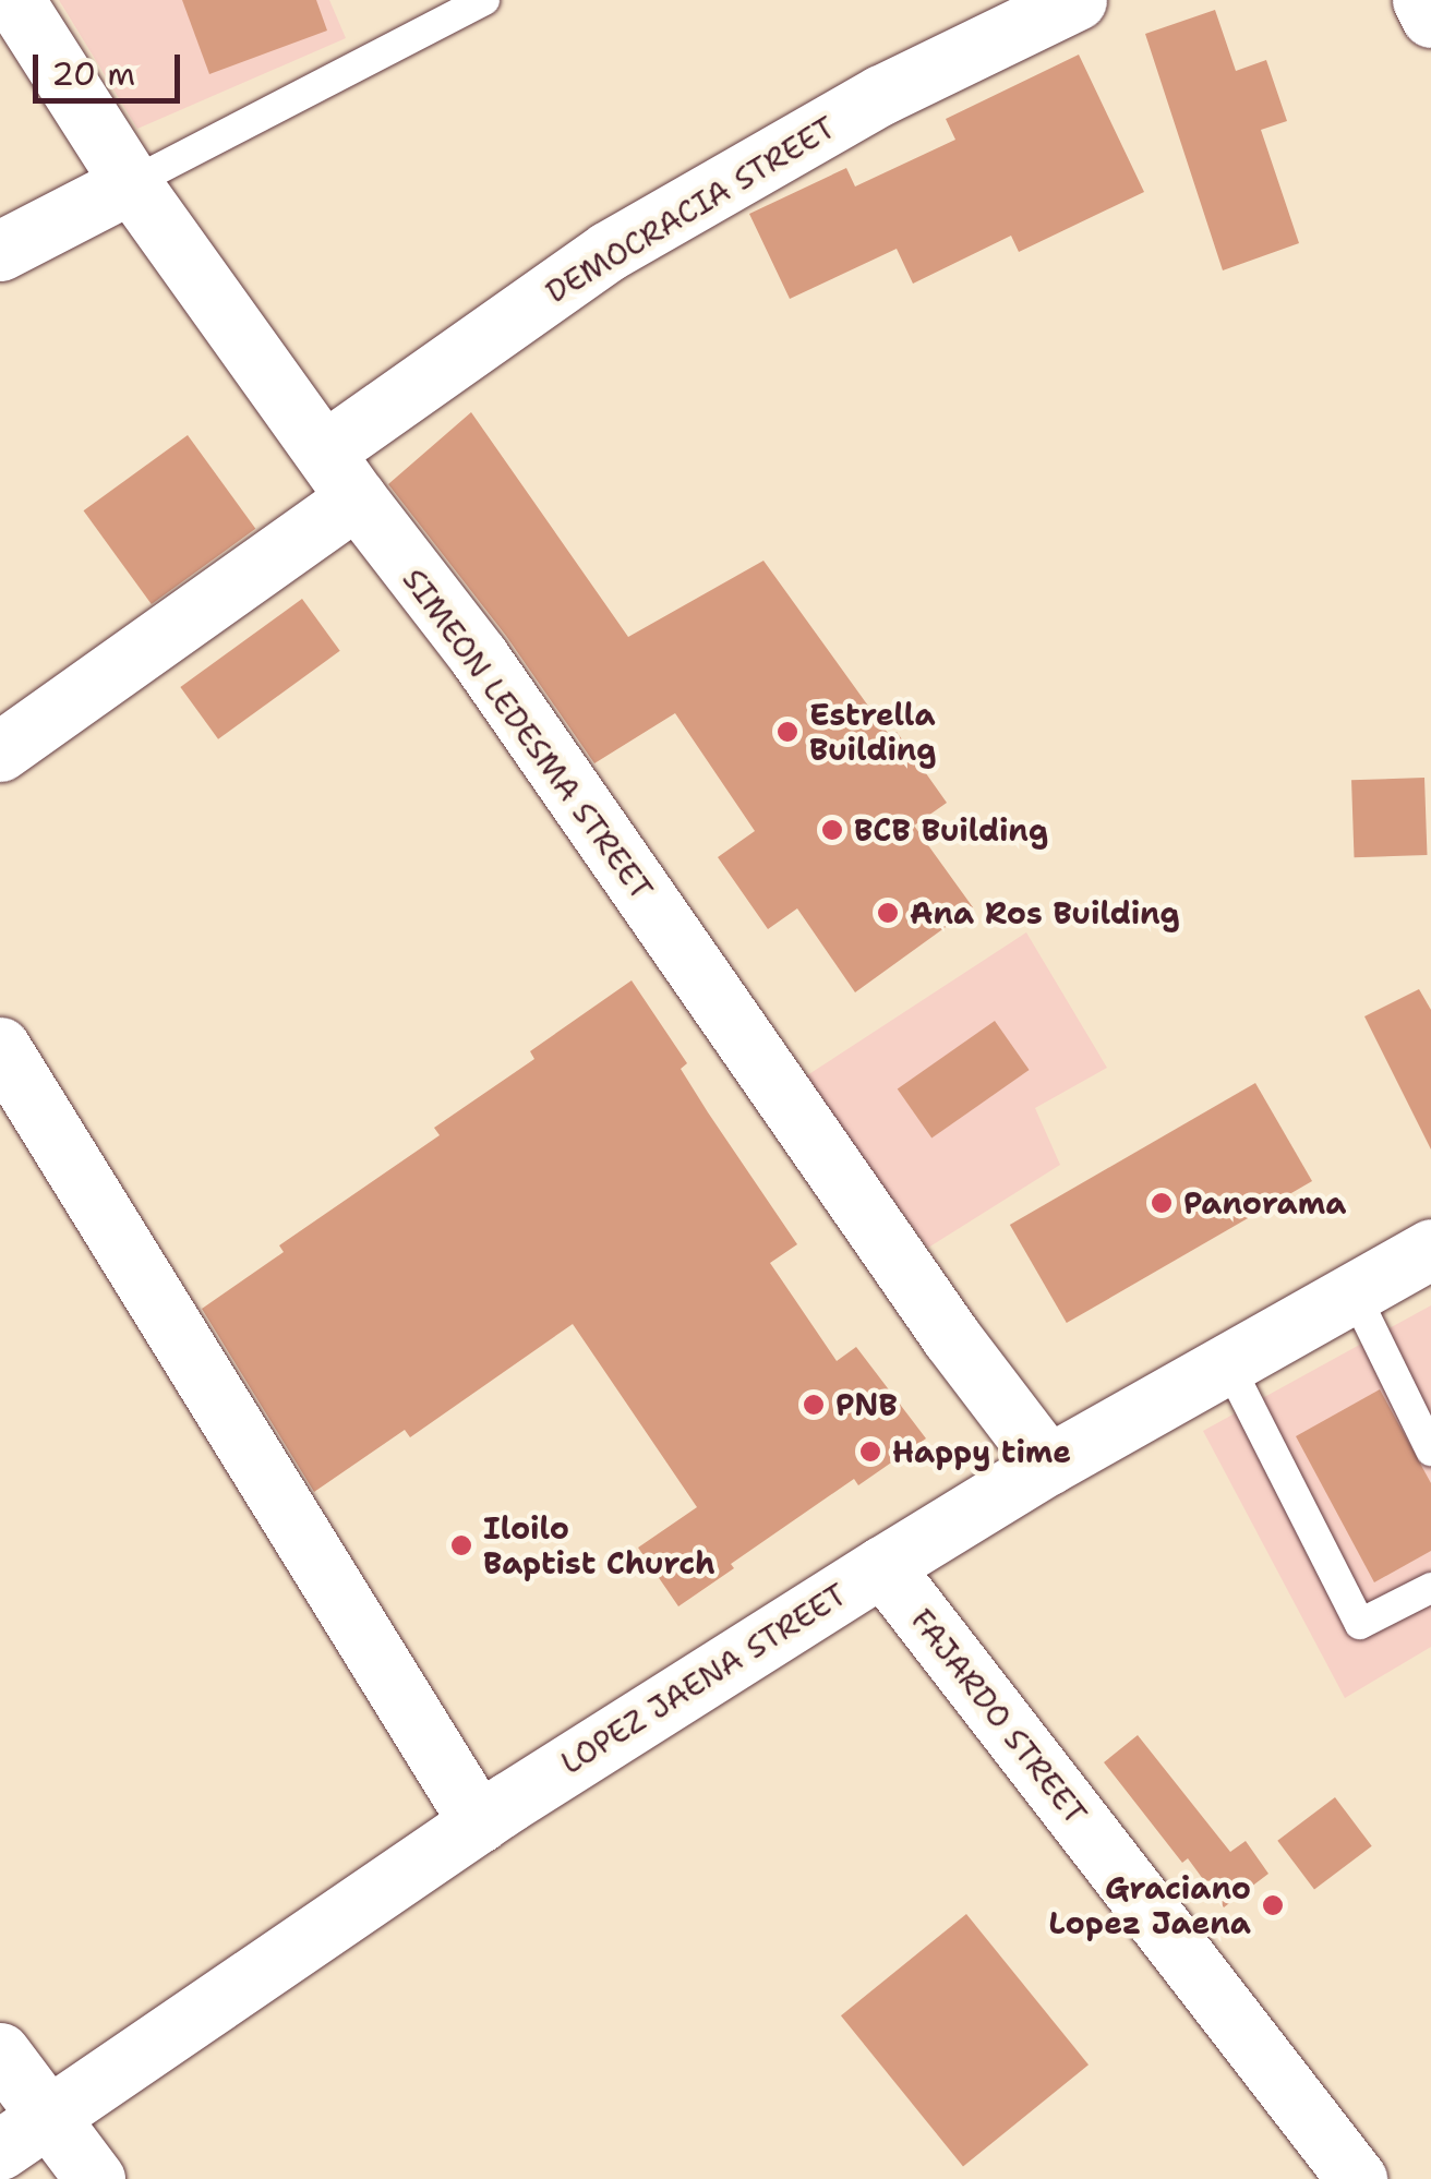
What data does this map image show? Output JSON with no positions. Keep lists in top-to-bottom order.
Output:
{
  "streets": {
    "main road": [
      "DEMOCRACIA STREET",
      "SIMEON LEDESMA STREET",
      "LOPEZ JAENA STREET",
      "FAJARDO STREET"
    ]
  },
  "crossings": [
    ["DEMOCRACIA STREET", "SIMEON LEDESMA STREET"],
    ["SIMEON LEDESMA STREET", "LOPEZ JAENA STREET"],
    ["LOPEZ JAENA STREET", "FAJARDO STREET"]
  ],
  "places": [
    "Estrella Building",
    "BCB Building",
    "Ana Ros Building",
    "Panorama",
    "PNB",
    "Happy time",
    "Iloilo Baptist Church",
    "Graciano Lopez Jaena"
  ],
  "scale_bar": "20 m"
}
